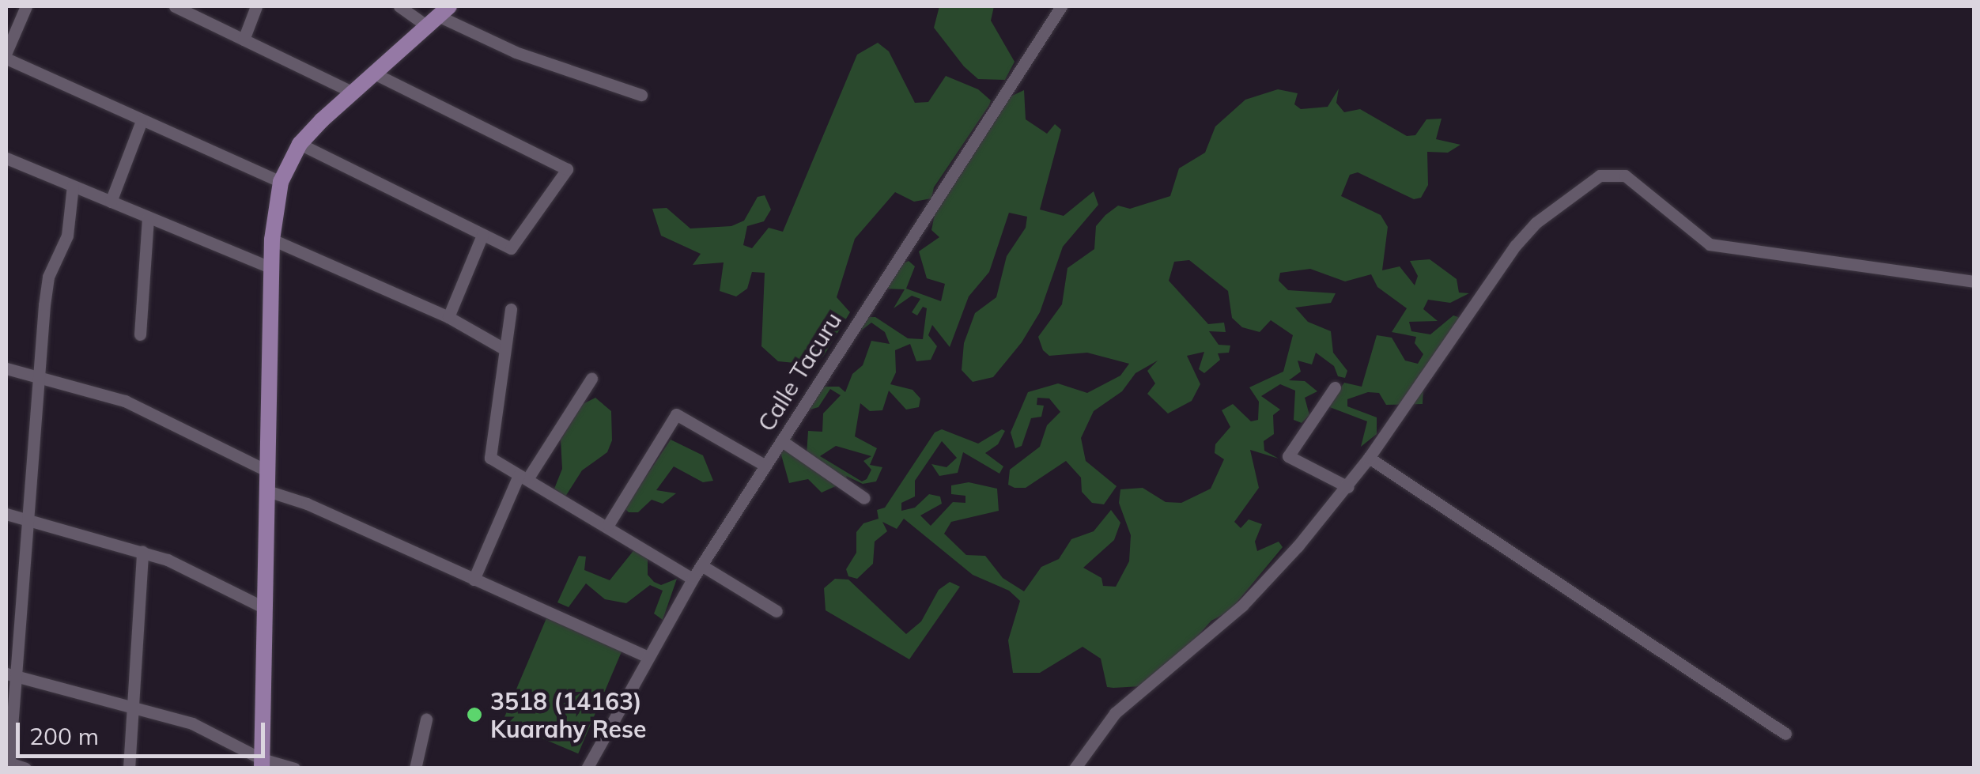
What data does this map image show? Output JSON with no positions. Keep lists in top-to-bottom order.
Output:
{
  "streets": {
    "street": ["Calle Tacuru"]
  },
  "places": ["3518 (14163) Kuarahy Rese"],
  "scale_bar": "200 m"
}
